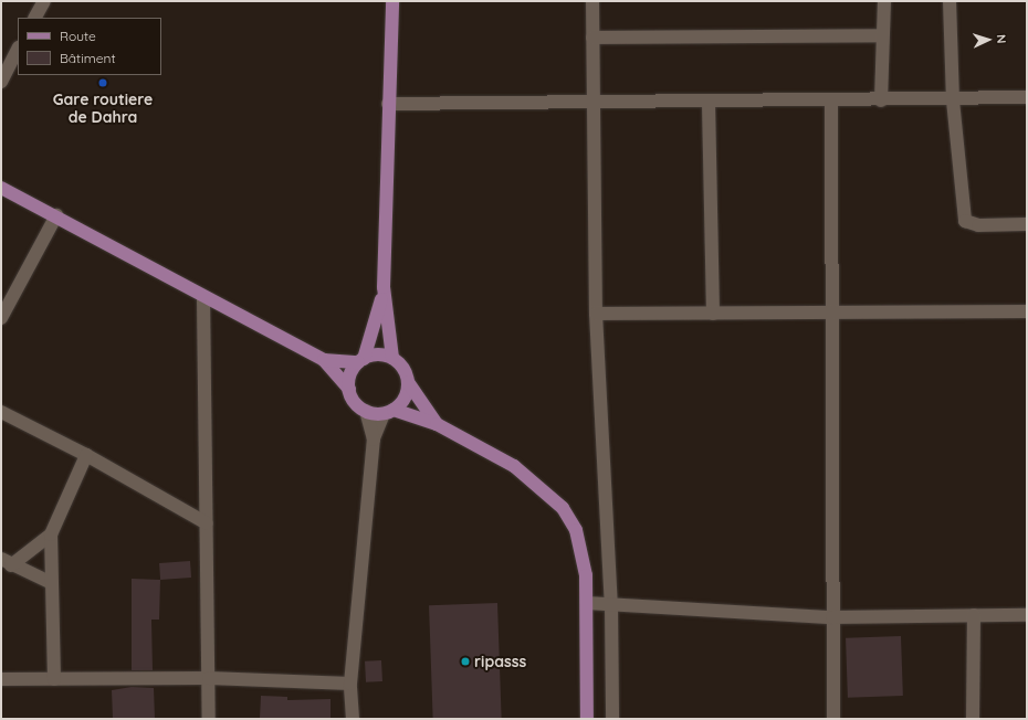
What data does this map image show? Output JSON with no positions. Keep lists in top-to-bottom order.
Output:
{
  "places": ["Gare routiere de Dahra", "ripasss"],
  "legend": ["Route", "Bâtiment"],
  "north": "right"
}
